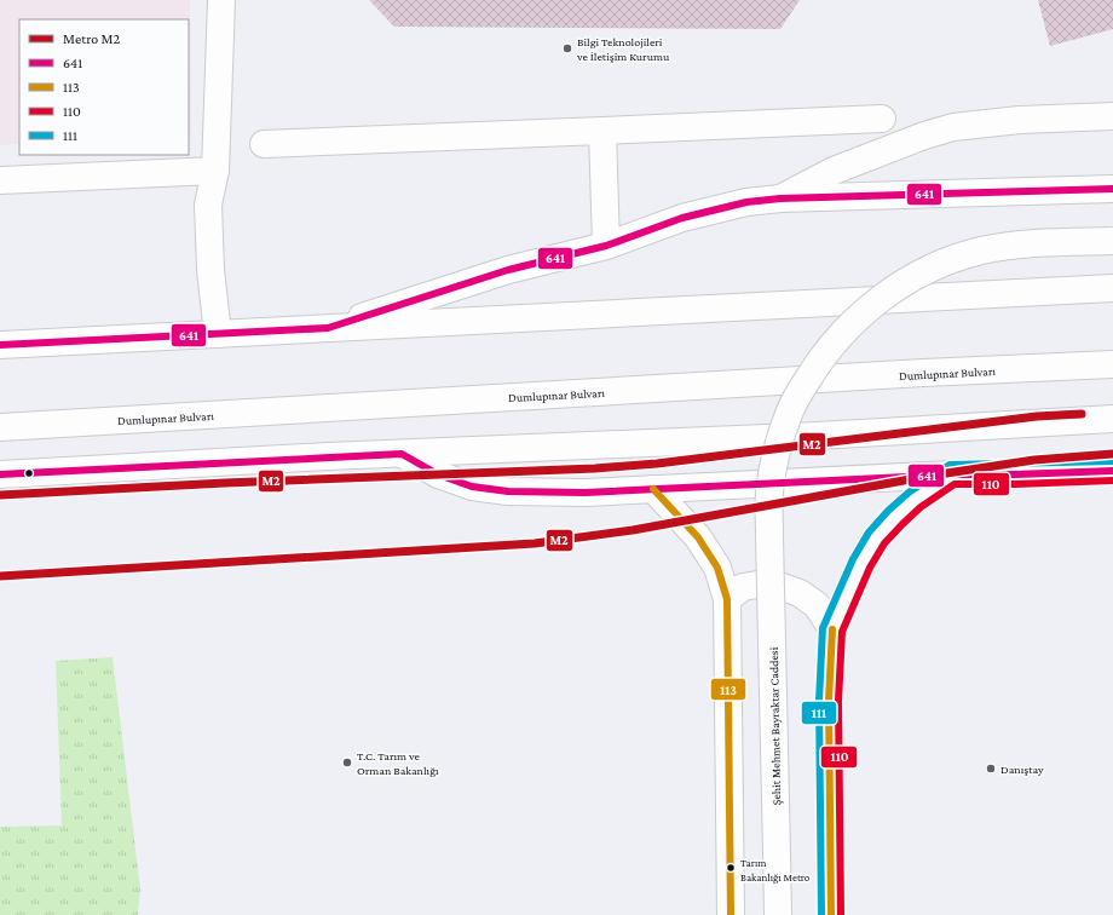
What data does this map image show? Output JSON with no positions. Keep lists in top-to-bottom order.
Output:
{
  "streets": {
    "main road": ["Dumlupınar Bulvarı", "Şehit Mehmet Bayraktar Caddesi"]
  },
  "places": [
    "Bilgi Teknolojileri ve İletişim Kurumu",
    "T.C. Tarım ve Orman Bakanlığı",
    "Danıştay",
    "Tarım Bakanlığı Metro"
  ],
  "lines": [
    "transit line 641",
    "metro line M2",
    "transit line 111",
    "transit line 110",
    "transit line 113"
  ],
  "legend": [
    "Metro M2",
    "641",
    "113",
    "110",
    "111"
  ]
}
